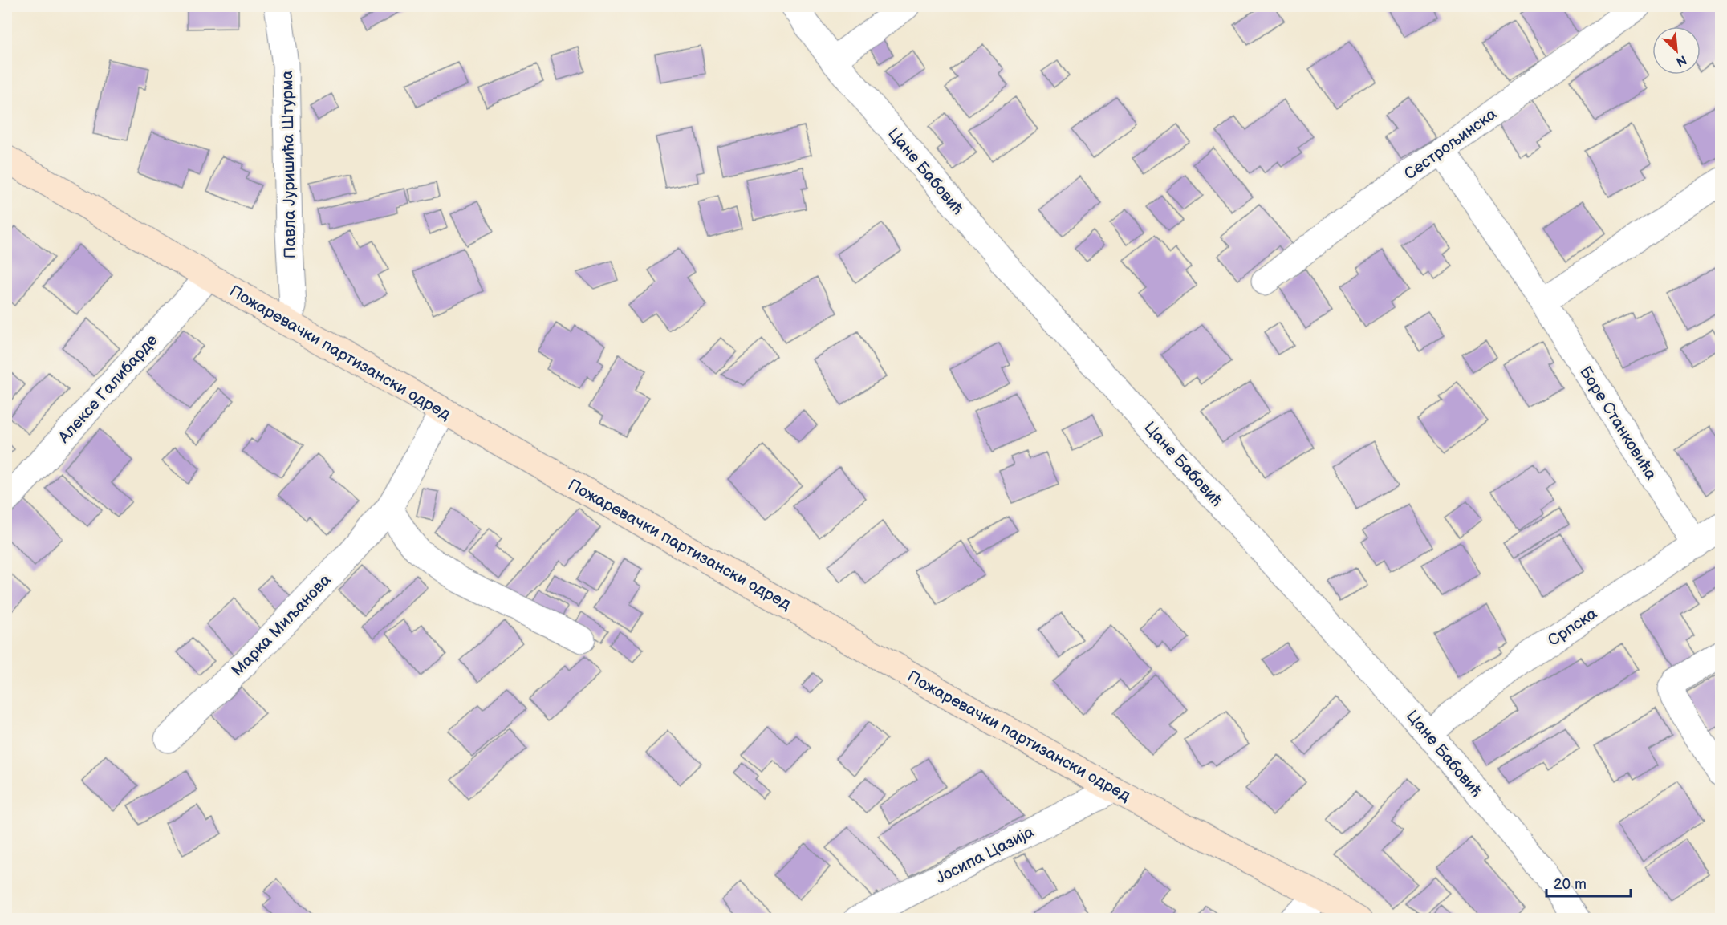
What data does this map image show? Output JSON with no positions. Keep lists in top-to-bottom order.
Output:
{
  "streets": {
    "street": [
      "Сестрољинска",
      "Павла Јуришића Штурма",
      "Цане Бабовић",
      "Пожаревачки партизански одред",
      "Алексе Галибарде",
      "Боре Станковића",
      "Марка Миљанова",
      "Српска",
      "Јосипа Цазија"
    ]
  },
  "crossings": [
    ["Сестрољинска", "Боре Станковића"],
    ["Павла Јуришића Штурма", "Пожаревачки партизански одред"],
    ["Цане Бабовић", "Српска"],
    ["Пожаревачки партизански одред", "Алексе Галибарде"],
    ["Пожаревачки партизански одред", "Марка Миљанова"],
    ["Пожаревачки партизански одред", "Јосипа Цазија"],
    ["Боре Станковића", "Српска"]
  ],
  "scale_bar": "20 m",
  "north": "bottom right"
}
